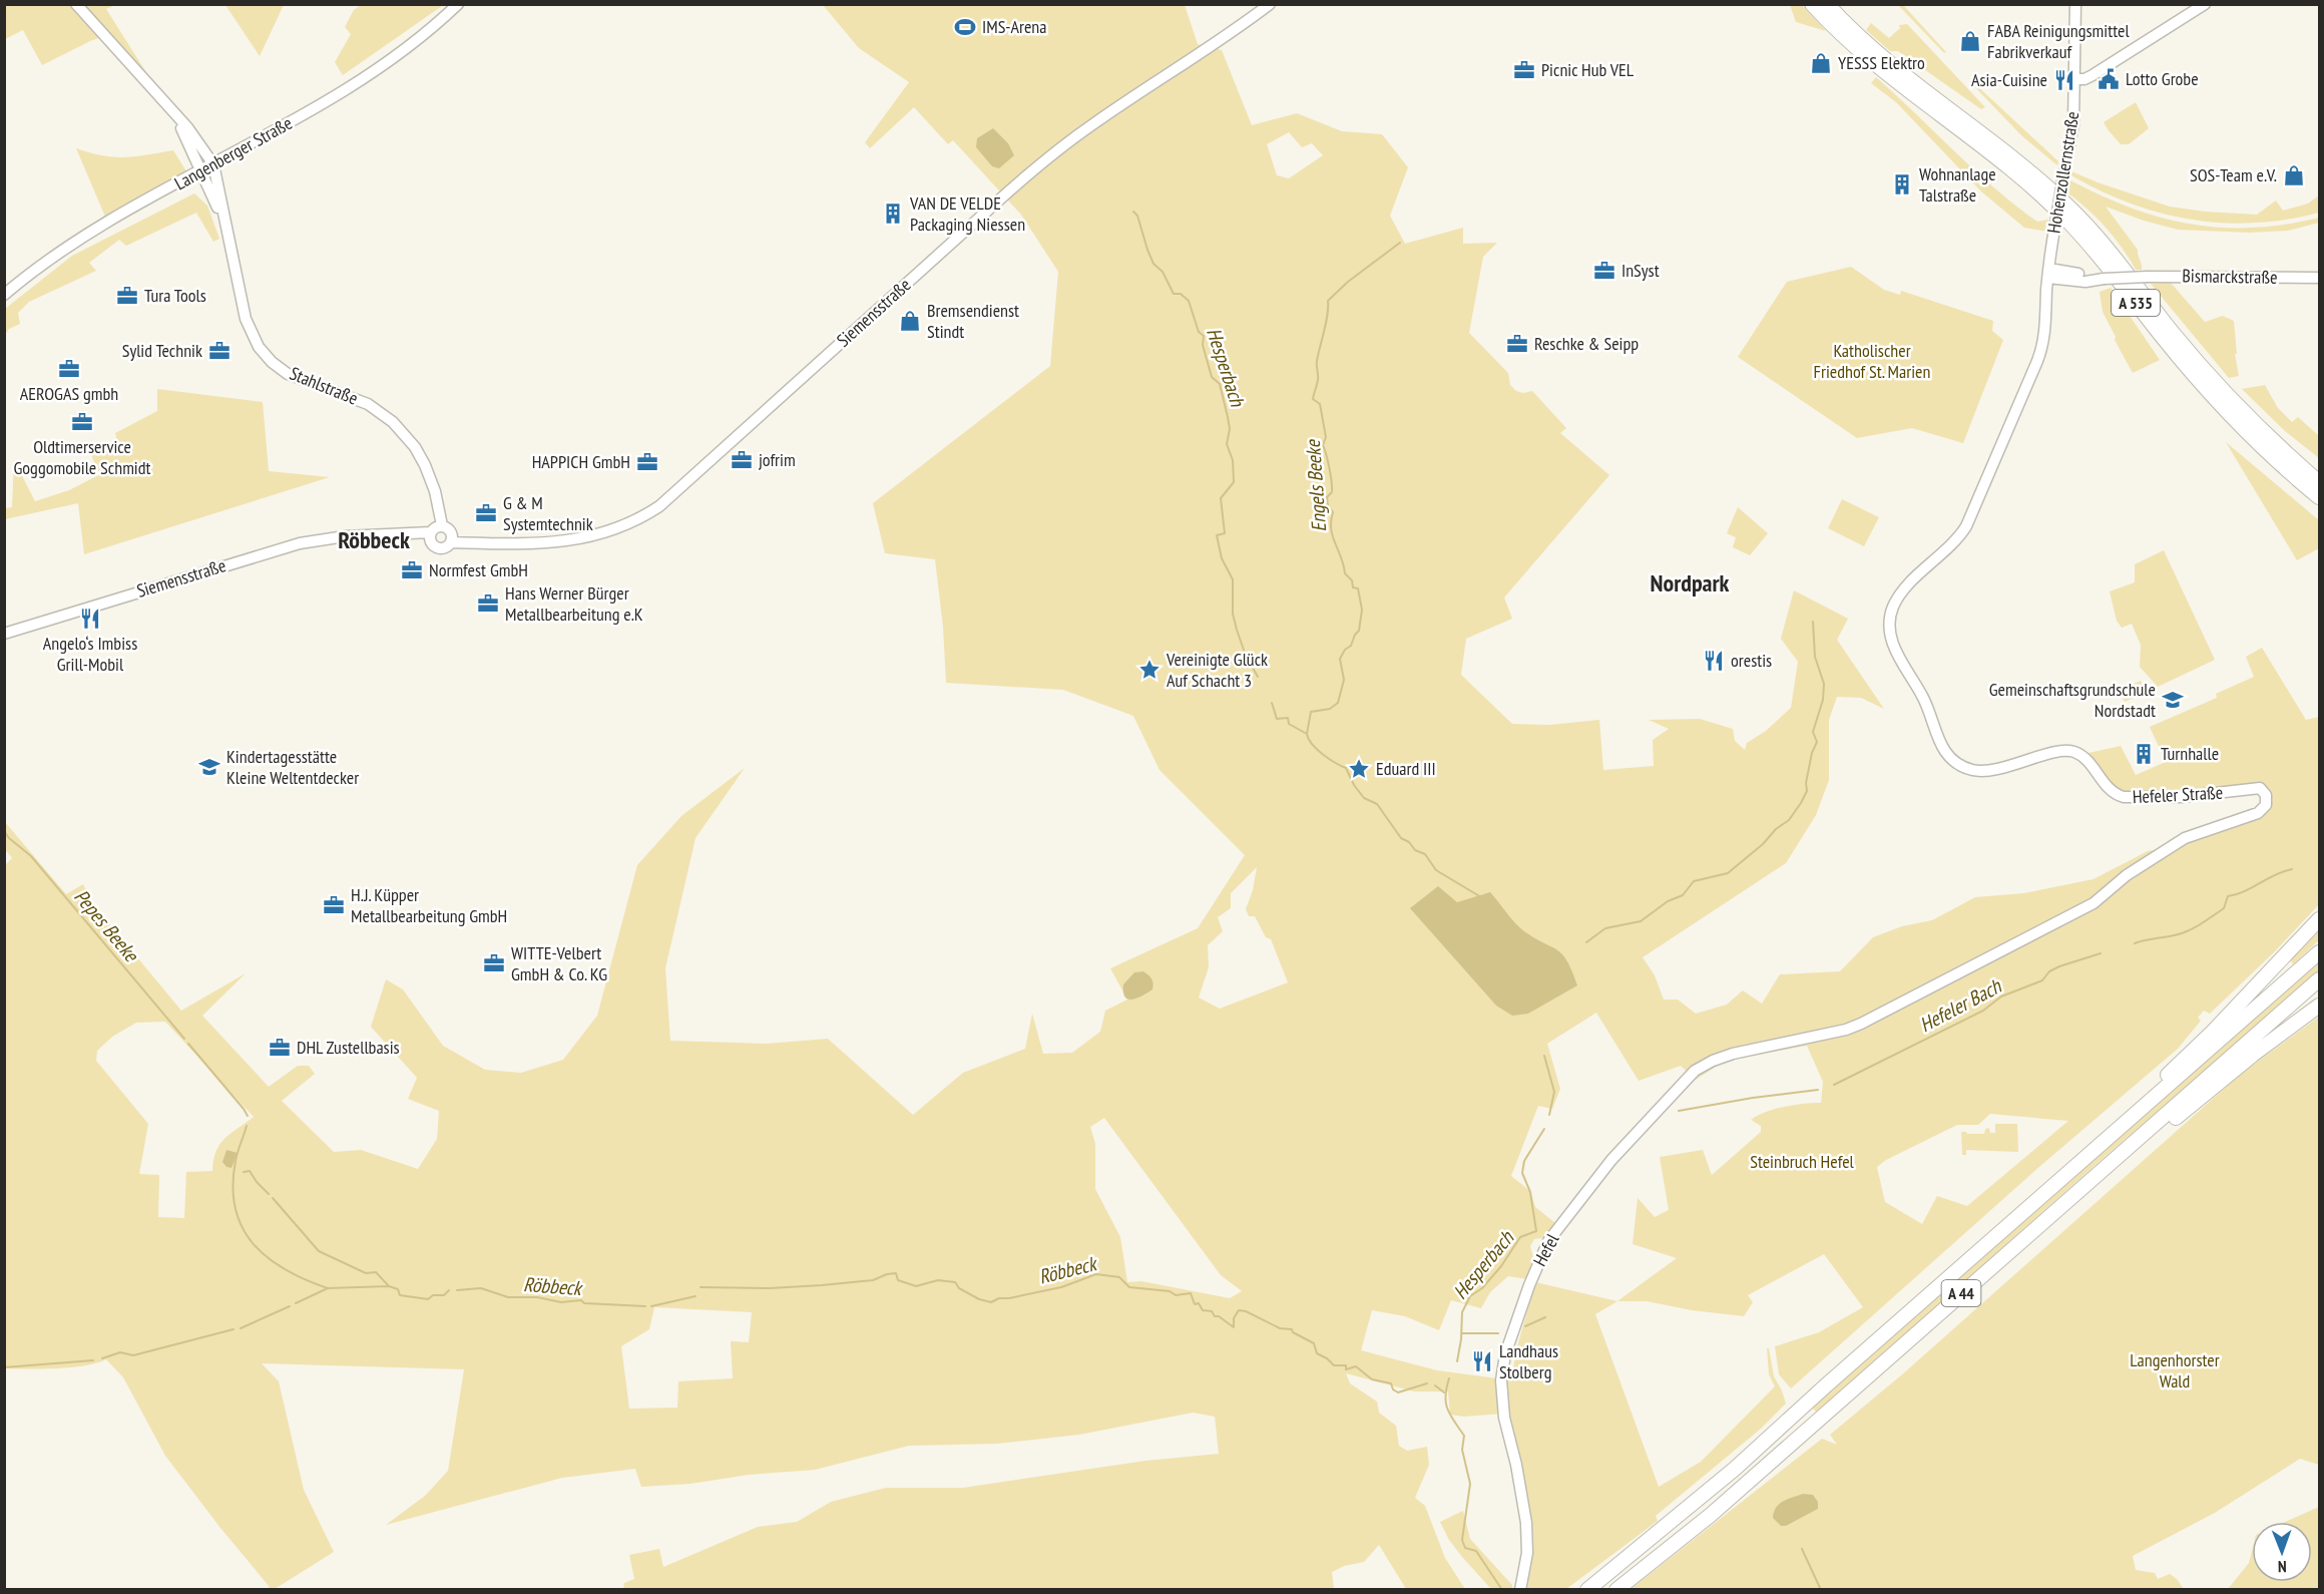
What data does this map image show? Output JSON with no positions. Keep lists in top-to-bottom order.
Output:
{
  "streets": {
    "highway": ["A 535", "A 44"],
    "main road": [
      "Langenberger Straße",
      "Hohenzollernstraße",
      "Bismarckstraße",
      "Siemensstraße",
      "Stahlstraße",
      "Hefeler Straße",
      "Hefel"
    ]
  },
  "crossings": [
    ["Langenberger Straße", "Stahlstraße"],
    ["Hohenzollernstraße", "Bismarckstraße"],
    ["Hohenzollernstraße", "Hefeler Straße"],
    ["Bismarckstraße", "Hefeler Straße"],
    ["Siemensstraße", "Stahlstraße"],
    ["Hefeler Straße", "Hefel"]
  ],
  "districts": ["Röbbeck", "Nordpark"],
  "water": [
    "Hesperbach",
    "Engels Beeke",
    "Pepes Beeke",
    "Hefeler Bach",
    "Röbbeck"
  ],
  "parks": ["Katholischer Friedhof St. Marien", "Steinbruch Hefel", "Langenhorster Wald"],
  "places": {
    "sports": ["IMS-Arena"],
    "shop": [
      "FABA Reinigungsmittel Fabrikverkauf",
      "YESSS Elektro",
      "SOS-Team e.V.",
      "Bremsendienst Stindt"
    ],
    "office": [
      "Picnic Hub VEL",
      "InSyst",
      "Tura Tools",
      "Reschke & Seipp",
      "Sylid Technik",
      "AEROGAS gmbh",
      "Oldtimerservice Goggomobile Schmidt",
      "jofrim",
      "HAPPICH GmbH",
      "G & M Systemtechnik",
      "Normfest GmbH",
      "Hans Werner Bürger Metallbearbeitung e.K",
      "H.J. Küpper Metallbearbeitung GmbH",
      "WITTE-Velbert GmbH & Co. KG",
      "DHL Zustellbasis"
    ],
    "public building": ["Lotto Grobe"],
    "restaurant": [
      "Asia-Cuisine",
      "Angelo‘s Imbiss Grill-Mobil",
      "orestis",
      "Landhaus Stolberg"
    ],
    "building": ["Wohnanlage Talstraße", "VAN DE VELDE Packaging Niessen", "Turnhalle"],
    "place": ["Vereinigte Glück Auf Schacht 3", "Eduard III"],
    "school or university": ["Gemeinschaftsgrundschule Nordstadt", "Kindertagesstätte Kleine Weltentdecker"]
  },
  "north": "bottom"
}
